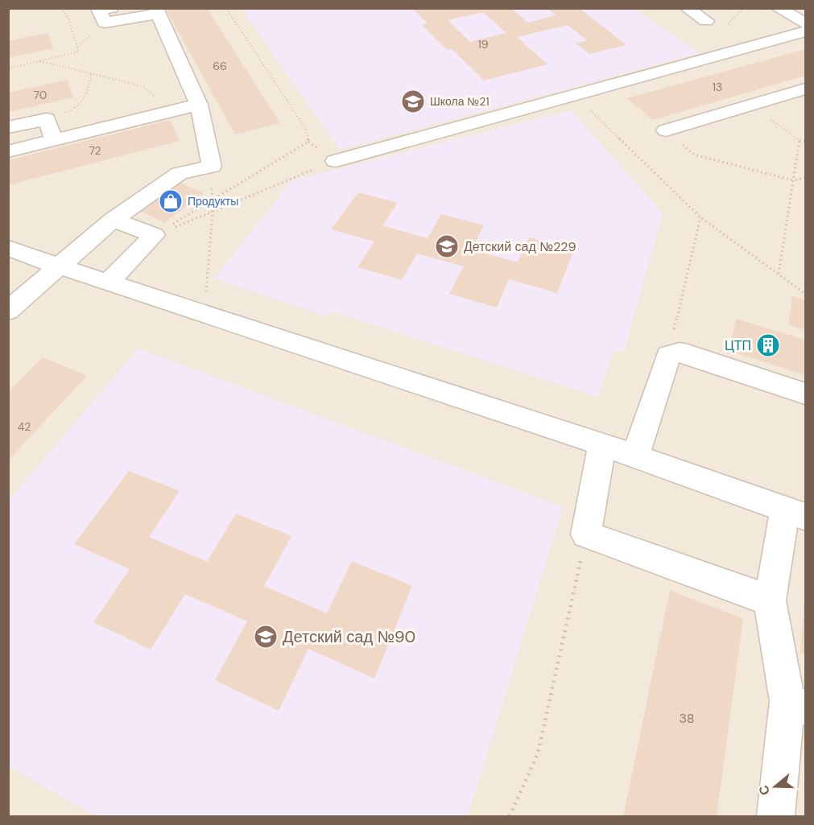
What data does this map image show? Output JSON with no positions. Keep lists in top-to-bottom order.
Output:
{
  "places": {
    "school or university": ["Школа №21", "Детский сад №229", "Детский сад №90"],
    "shop": ["Продукты"],
    "building": ["ЦТП"]
  },
  "house_numbers": [
    "19",
    "66",
    "13",
    "70",
    "72",
    "42",
    "38"
  ],
  "north": "left"
}
